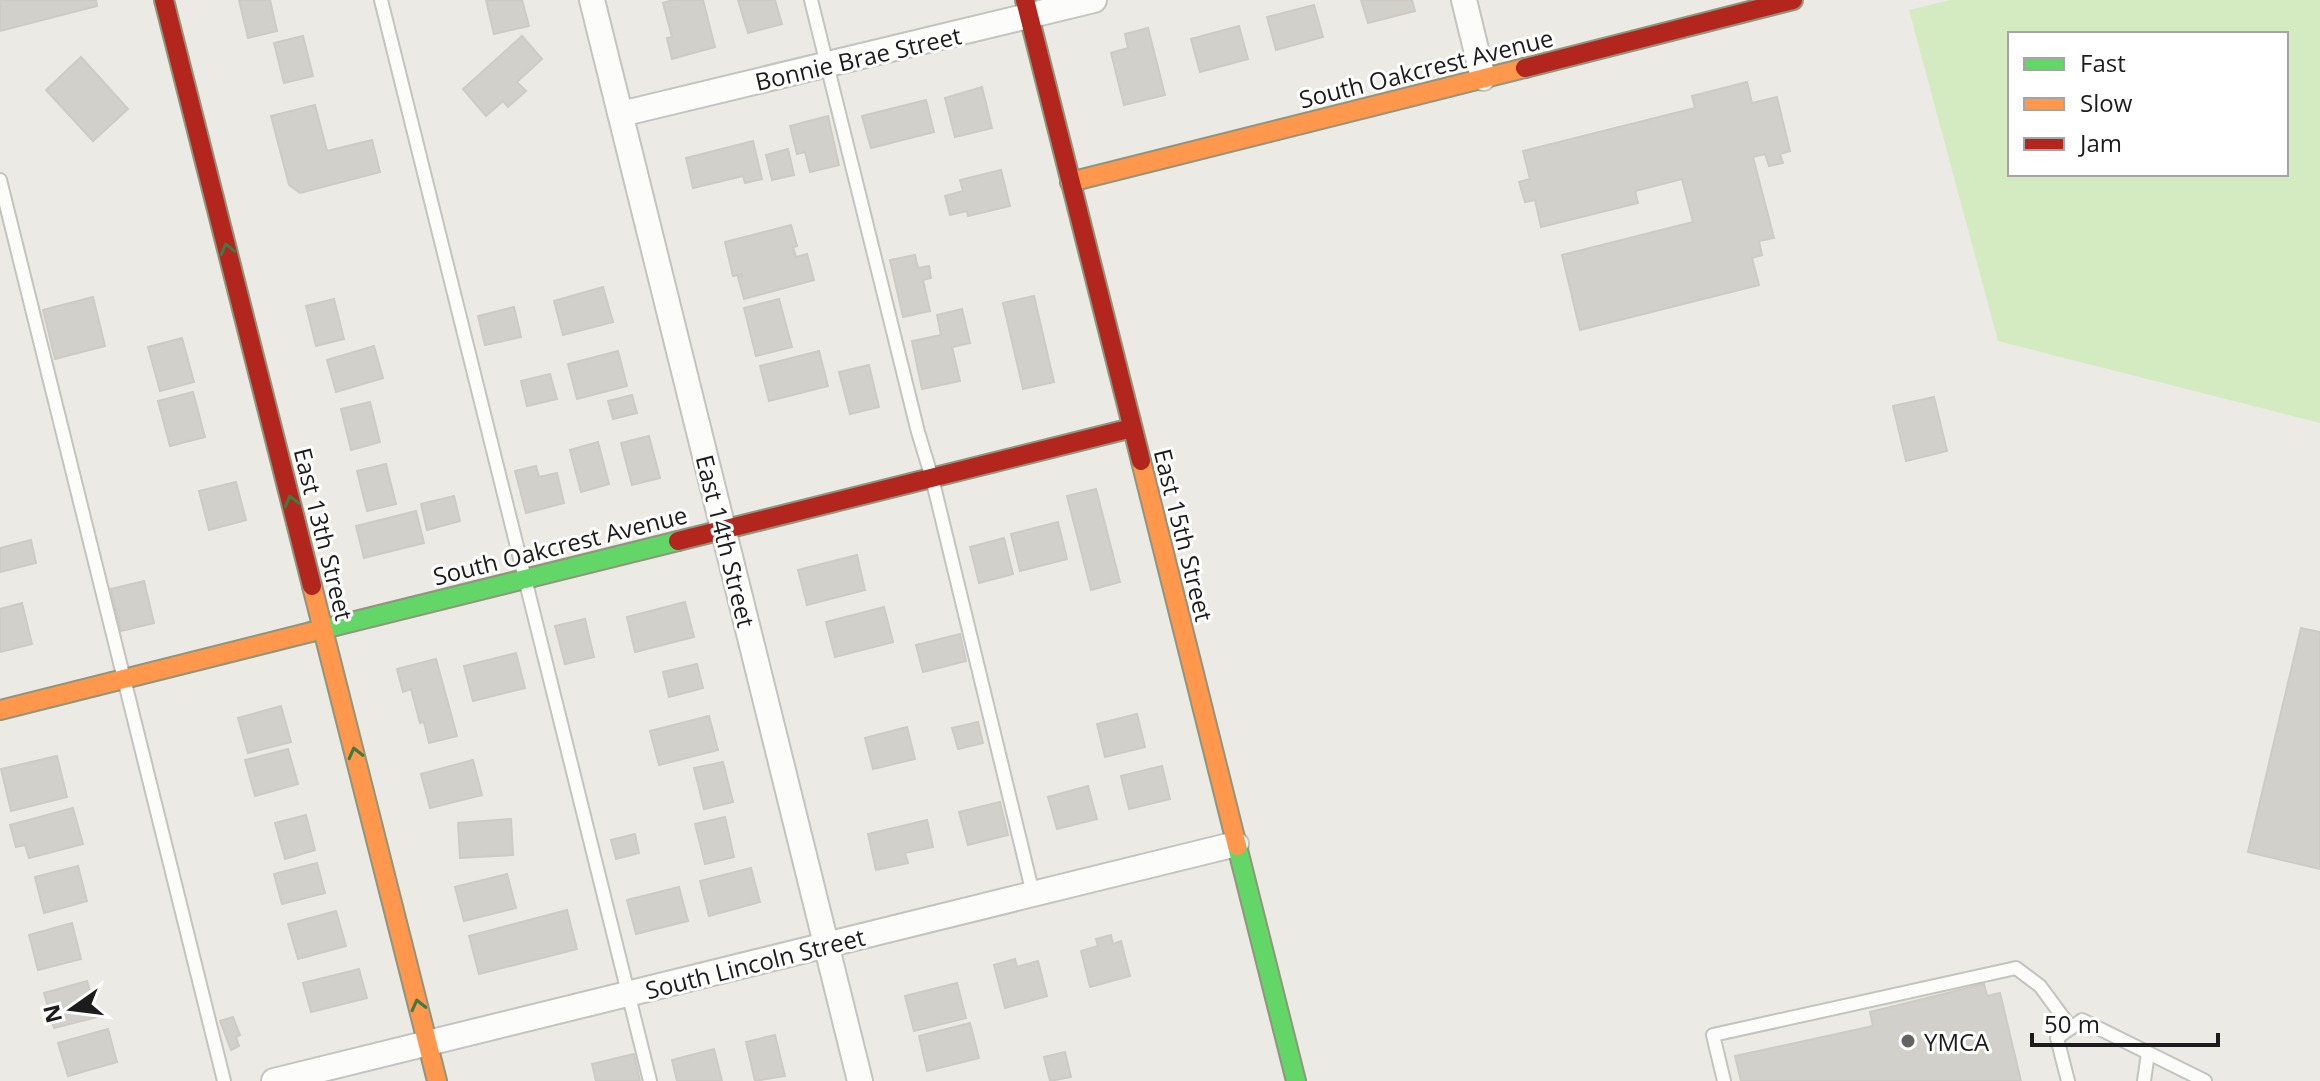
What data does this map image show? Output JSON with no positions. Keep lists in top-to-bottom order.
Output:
{
  "streets": {
    "street": [
      "Bonnie Brae Street",
      "South Oakcrest Avenue",
      "East 13th Street",
      "East 15th Street",
      "East 14th Street",
      "South Lincoln Street"
    ]
  },
  "crossings": [
    ["Bonnie Brae Street", "East 15th Street"],
    ["Bonnie Brae Street", "East 14th Street"],
    ["South Oakcrest Avenue", "East 13th Street"],
    ["South Oakcrest Avenue", "East 15th Street"],
    ["South Oakcrest Avenue", "East 14th Street"],
    ["East 13th Street", "South Lincoln Street"],
    ["East 15th Street", "South Lincoln Street"],
    ["East 14th Street", "South Lincoln Street"]
  ],
  "one_way": ["East 13th Street"],
  "places": ["YMCA"],
  "legend": ["Fast", "Slow", "Jam"],
  "scale_bar": "50 m",
  "north": "left"
}
